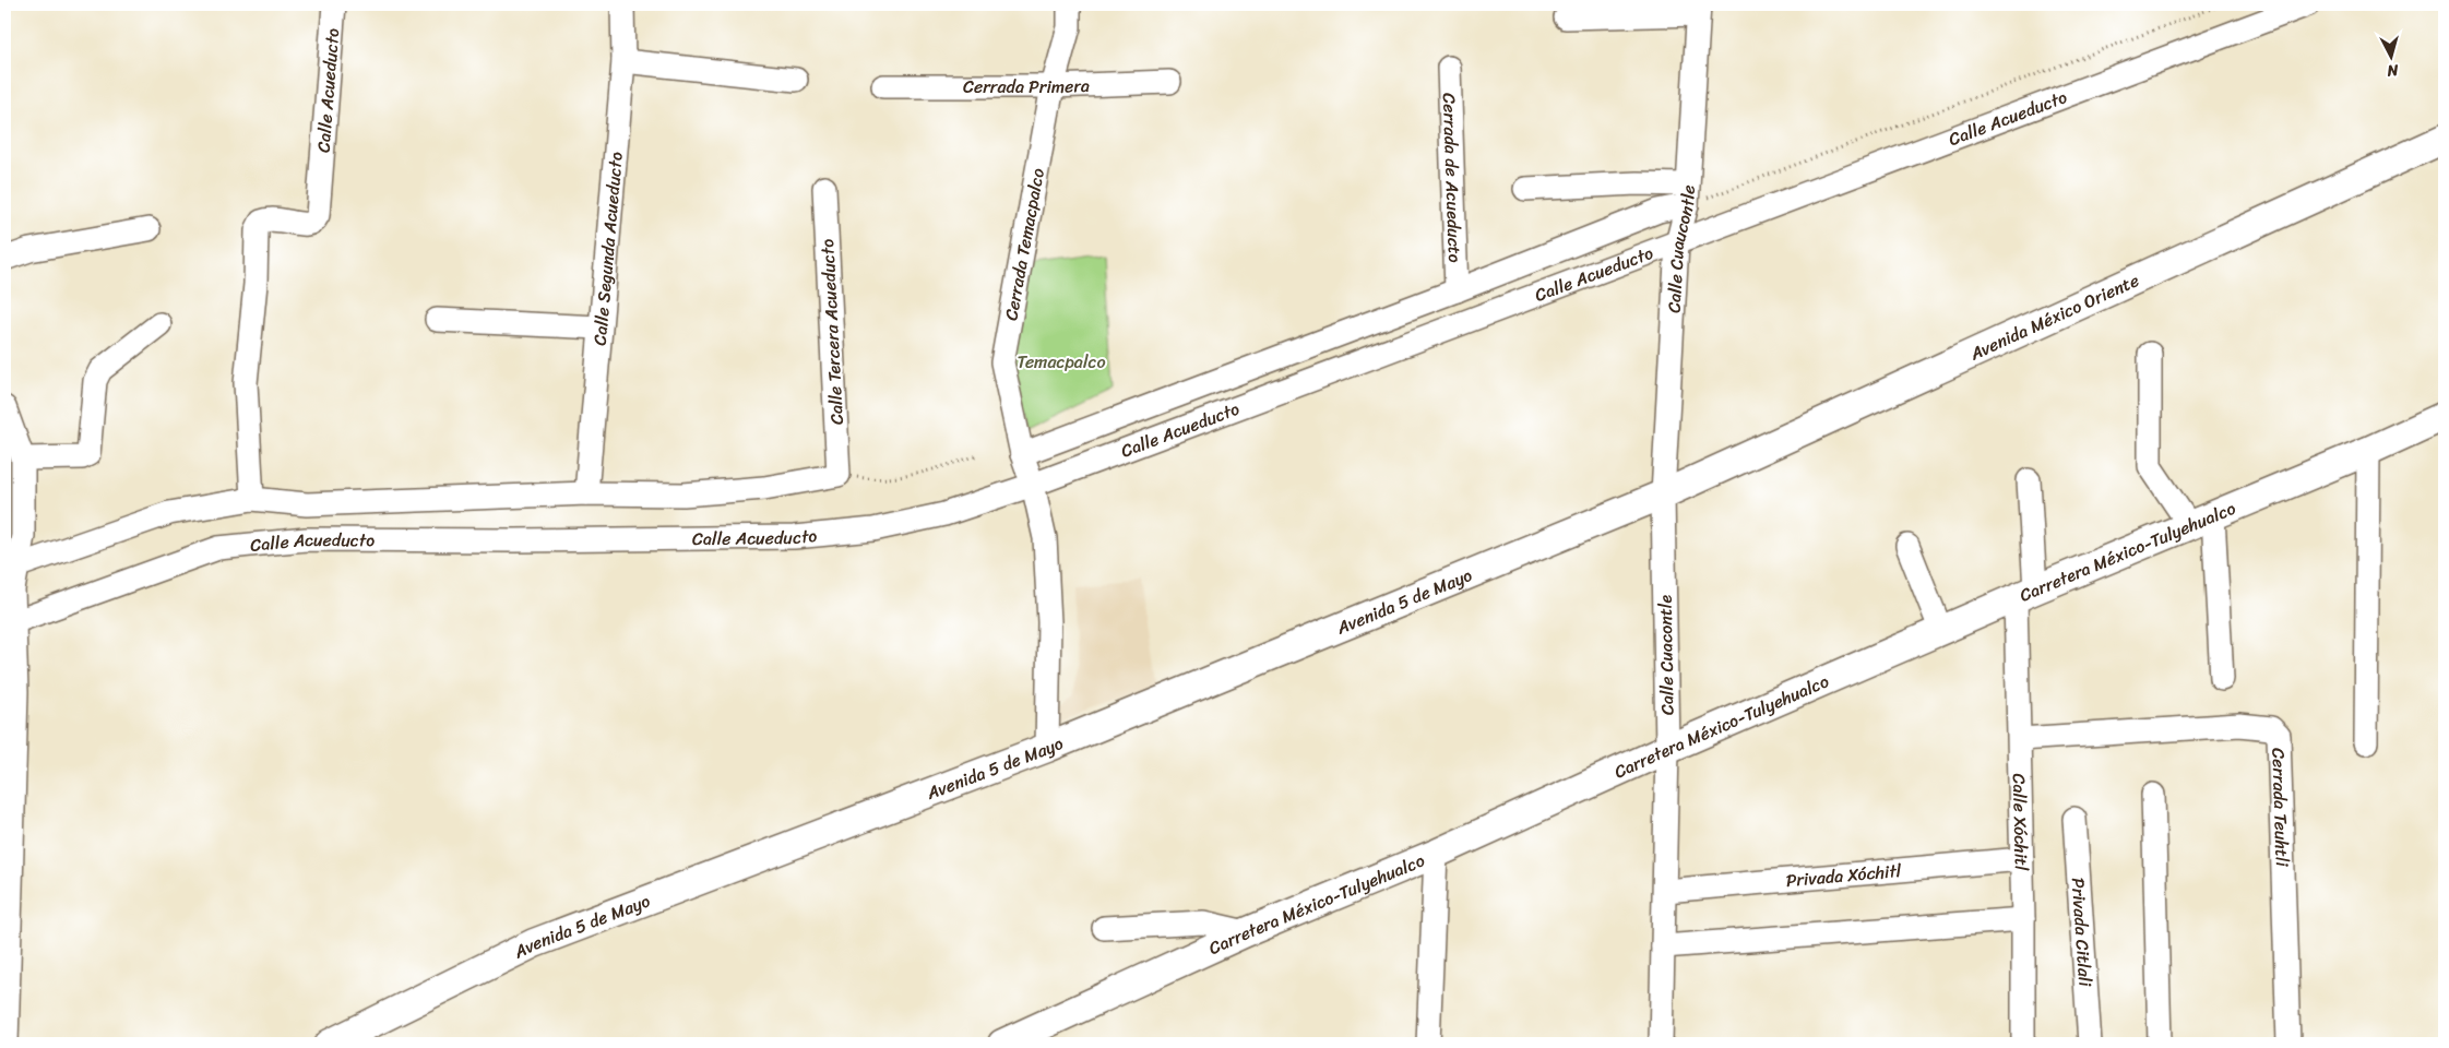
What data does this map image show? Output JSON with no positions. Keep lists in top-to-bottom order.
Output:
{
  "streets": {
    "main road": ["Avenida México Oriente", "Carretera México-Tulyehualco", "Avenida 5 de Mayo"],
    "street": [
      "Cerrada Primera",
      "Calle Acueducto",
      "Cerrada de Acueducto",
      "Cerrada Temacpalco",
      "Calle Segunda Acueducto",
      "Calle Cuaucontle",
      "Calle Tercera Acueducto",
      "Calle Cuacontle",
      "Cerrada Teuhtli",
      "Calle Xóchitl",
      "Privada Xóchitl",
      "Privada Citlali"
    ]
  },
  "crossings": [
    ["Cerrada Primera", "Cerrada Temacpalco"],
    ["Calle Acueducto", "Cerrada de Acueducto"],
    ["Calle Acueducto", "Cerrada Temacpalco"],
    ["Calle Acueducto", "Calle Cuaucontle"],
    ["Cerrada Temacpalco", "Avenida 5 de Mayo"],
    ["Calle Cuaucontle", "Avenida México Oriente"],
    ["Calle Cuaucontle", "Avenida 5 de Mayo"],
    ["Calle Cuaucontle", "Calle Cuacontle"],
    ["Avenida México Oriente", "Avenida 5 de Mayo"],
    ["Avenida México Oriente", "Calle Cuacontle"],
    ["Carretera México-Tulyehualco", "Calle Cuacontle"],
    ["Carretera México-Tulyehualco", "Calle Xóchitl"],
    ["Avenida 5 de Mayo", "Calle Cuacontle"],
    ["Calle Cuacontle", "Privada Xóchitl"],
    ["Cerrada Teuhtli", "Calle Xóchitl"],
    ["Calle Xóchitl", "Privada Xóchitl"]
  ],
  "parks": ["Temacpalco"],
  "north": "bottom"
}
